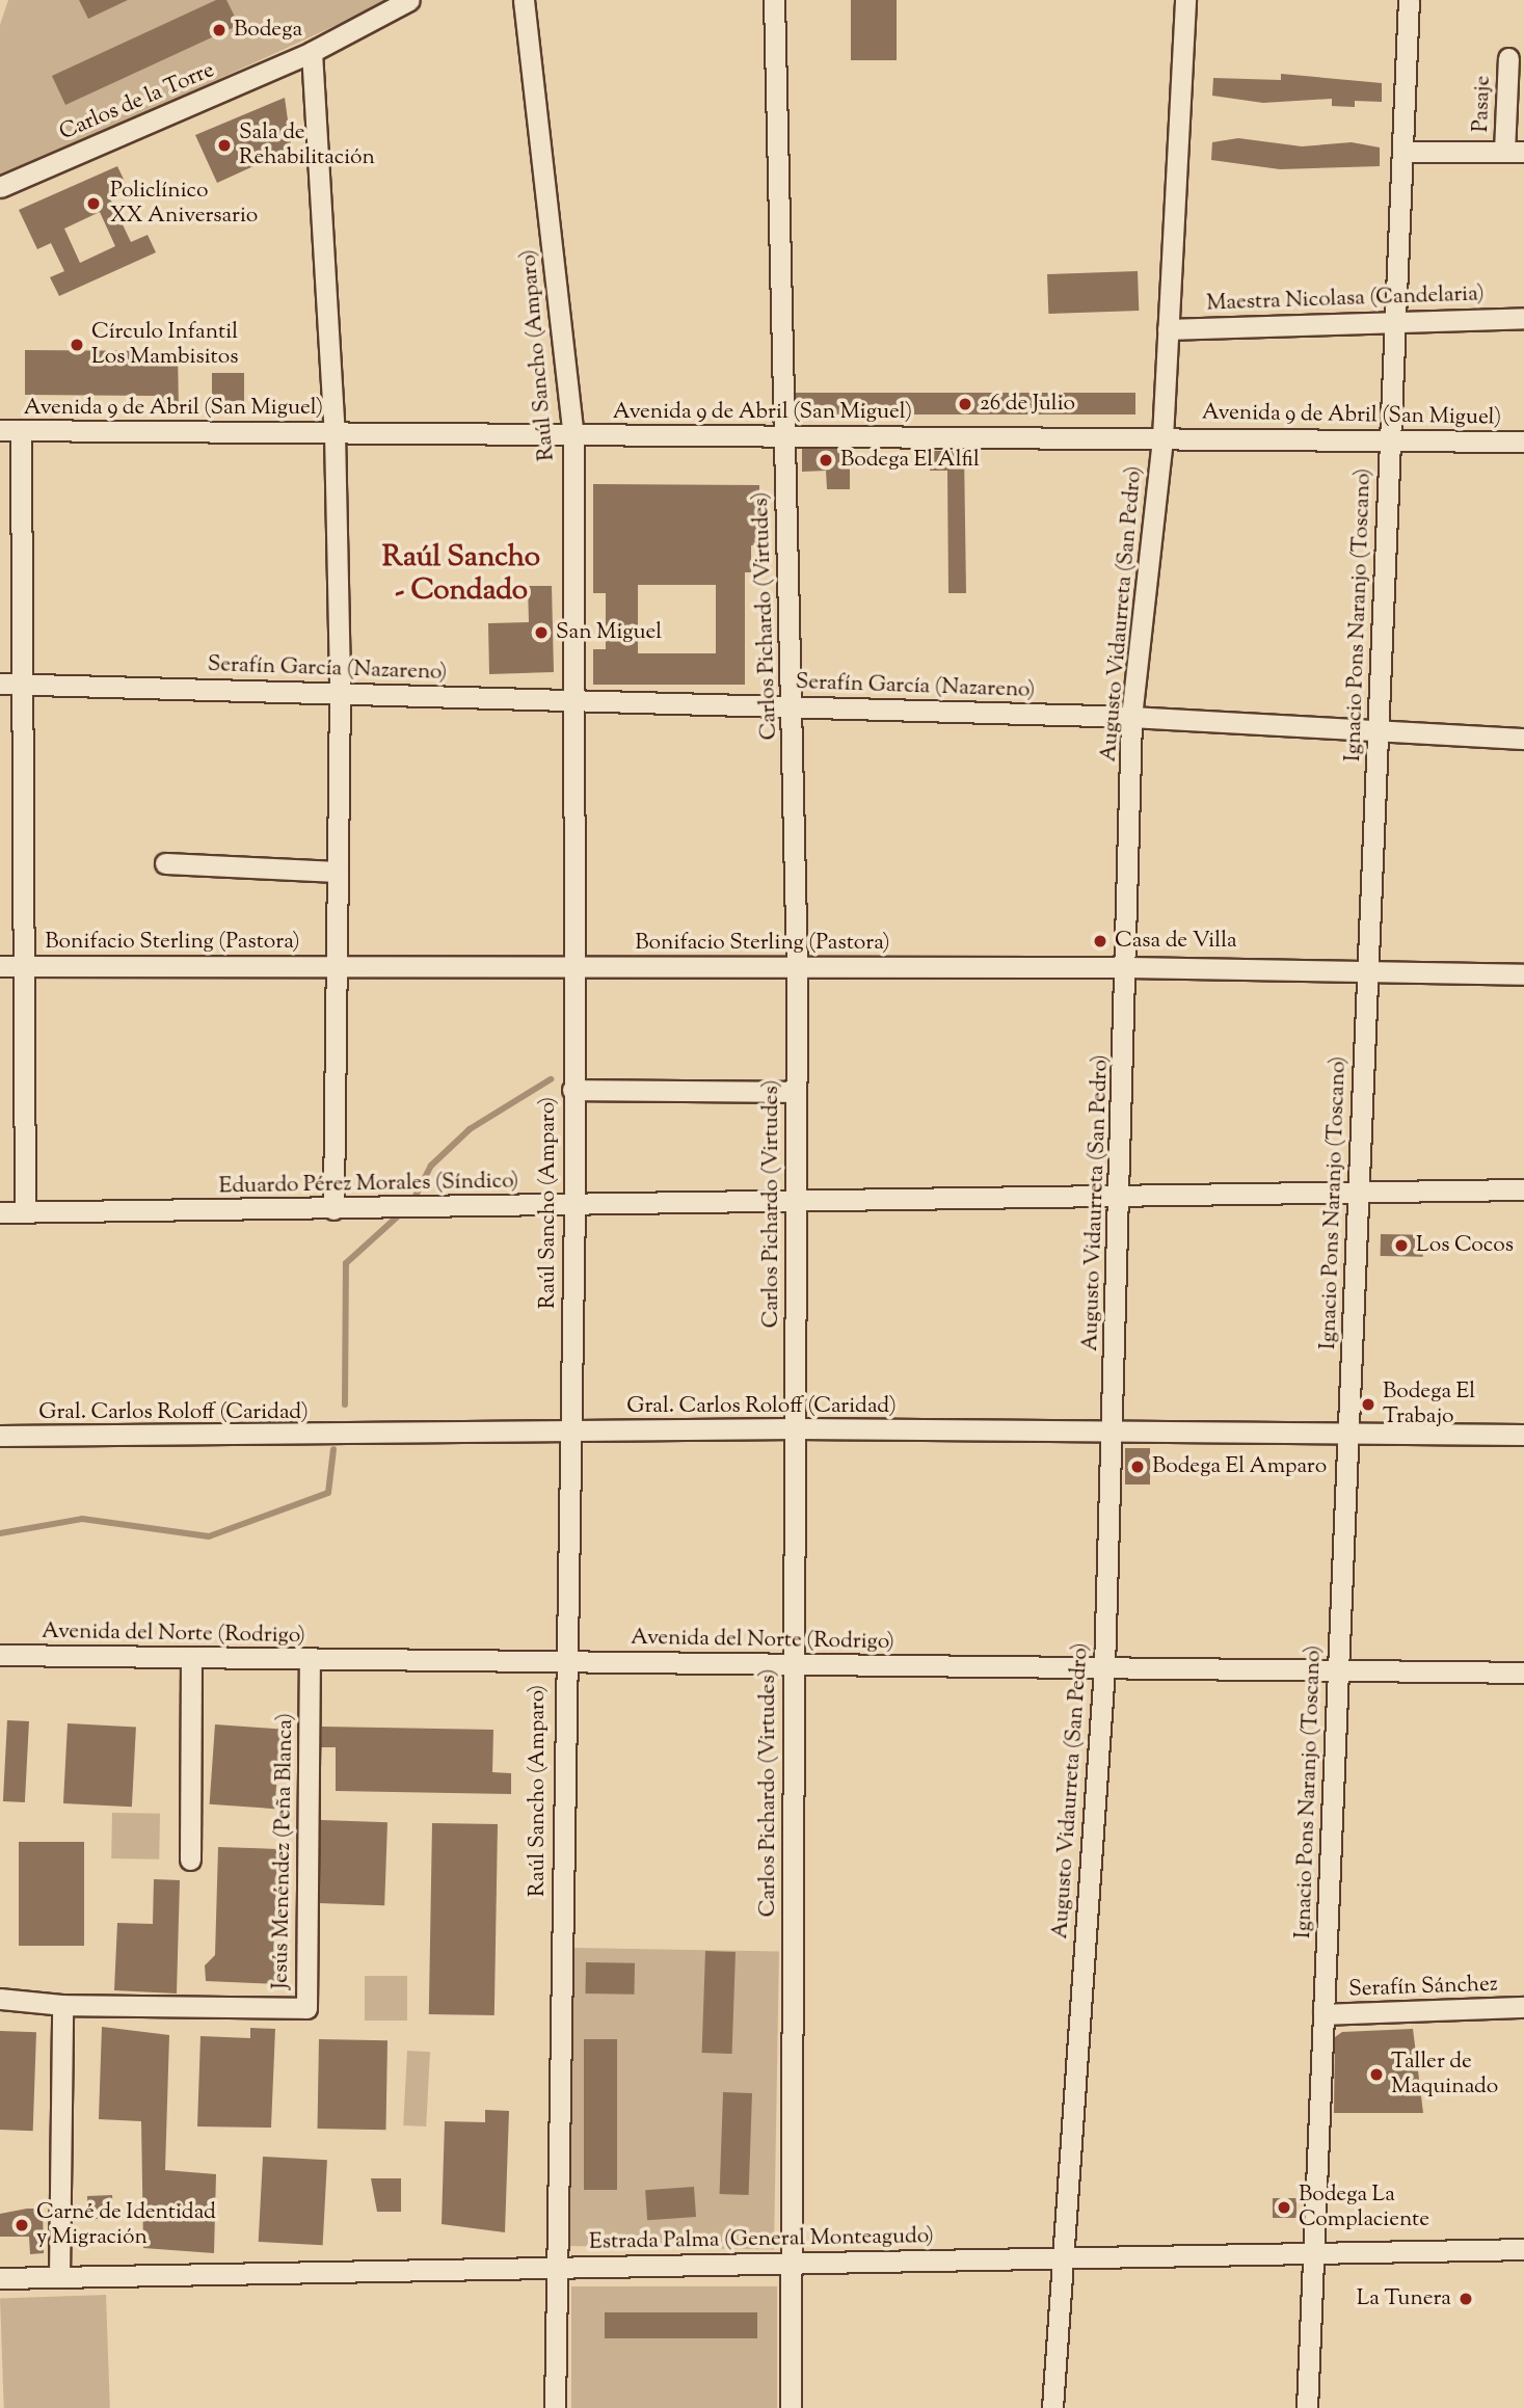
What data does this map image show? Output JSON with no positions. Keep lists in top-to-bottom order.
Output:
{
  "streets": {
    "street": [
      "Carlos de la Torre",
      "Pasaje",
      "Maestra Nicolasa (Candelaria)",
      "Raúl Sancho (Amparo)",
      "Avenida 9 de Abril (San Miguel)",
      "Augusto Vidaurreta (San Pedro)",
      "Ignacio Pons Naranjo (Toscano)",
      "Carlos Pichardo (Virtudes)",
      "Serafín García (Nazareno)",
      "Bonifacio Sterling (Pastora)",
      "Eduardo Pérez Morales (Síndico)",
      "Gral. Carlos Roloff (Caridad)",
      "Avenida del Norte (Rodrigo)",
      "Jesús Menéndez (Peña Blanca)",
      "Serafín Sánchez",
      "Estrada Palma (General Monteagudo)"
    ]
  },
  "crossings": [
    ["Maestra Nicolasa (Candelaria)", "Augusto Vidaurreta (San Pedro)"],
    ["Maestra Nicolasa (Candelaria)", "Ignacio Pons Naranjo (Toscano)"],
    ["Raúl Sancho (Amparo)", "Avenida 9 de Abril (San Miguel)"],
    ["Raúl Sancho (Amparo)", "Serafín García (Nazareno)"],
    ["Raúl Sancho (Amparo)", "Bonifacio Sterling (Pastora)"],
    ["Raúl Sancho (Amparo)", "Eduardo Pérez Morales (Síndico)"],
    ["Raúl Sancho (Amparo)", "Gral. Carlos Roloff (Caridad)"],
    ["Raúl Sancho (Amparo)", "Avenida del Norte (Rodrigo)"],
    ["Raúl Sancho (Amparo)", "Estrada Palma (General Monteagudo)"],
    ["Avenida 9 de Abril (San Miguel)", "Augusto Vidaurreta (San Pedro)"],
    ["Avenida 9 de Abril (San Miguel)", "Ignacio Pons Naranjo (Toscano)"],
    ["Avenida 9 de Abril (San Miguel)", "Carlos Pichardo (Virtudes)"],
    ["Augusto Vidaurreta (San Pedro)", "Serafín García (Nazareno)"],
    ["Augusto Vidaurreta (San Pedro)", "Bonifacio Sterling (Pastora)"],
    ["Augusto Vidaurreta (San Pedro)", "Eduardo Pérez Morales (Síndico)"],
    ["Augusto Vidaurreta (San Pedro)", "Gral. Carlos Roloff (Caridad)"],
    ["Augusto Vidaurreta (San Pedro)", "Avenida del Norte (Rodrigo)"],
    ["Augusto Vidaurreta (San Pedro)", "Estrada Palma (General Monteagudo)"],
    ["Ignacio Pons Naranjo (Toscano)", "Serafín García (Nazareno)"],
    ["Ignacio Pons Naranjo (Toscano)", "Bonifacio Sterling (Pastora)"],
    ["Ignacio Pons Naranjo (Toscano)", "Eduardo Pérez Morales (Síndico)"],
    ["Ignacio Pons Naranjo (Toscano)", "Gral. Carlos Roloff (Caridad)"],
    ["Ignacio Pons Naranjo (Toscano)", "Avenida del Norte (Rodrigo)"],
    ["Ignacio Pons Naranjo (Toscano)", "Serafín Sánchez"],
    ["Ignacio Pons Naranjo (Toscano)", "Estrada Palma (General Monteagudo)"],
    ["Carlos Pichardo (Virtudes)", "Serafín García (Nazareno)"],
    ["Carlos Pichardo (Virtudes)", "Bonifacio Sterling (Pastora)"],
    ["Carlos Pichardo (Virtudes)", "Eduardo Pérez Morales (Síndico)"],
    ["Carlos Pichardo (Virtudes)", "Gral. Carlos Roloff (Caridad)"],
    ["Carlos Pichardo (Virtudes)", "Avenida del Norte (Rodrigo)"],
    ["Carlos Pichardo (Virtudes)", "Estrada Palma (General Monteagudo)"],
    ["Avenida del Norte (Rodrigo)", "Jesús Menéndez (Peña Blanca)"]
  ],
  "districts": ["Raúl Sancho - Condado"],
  "places": [
    "Bodega",
    "Sala de Rehabilitación",
    "Policlínico XX Aniversario",
    "Círculo Infantil Los Mambisitos",
    "26 de Julio",
    "Bodega El Alfil",
    "San Miguel",
    "Casa de Villa",
    "Los Cocos",
    "Bodega El Trabajo",
    "Bodega El Amparo",
    "Taller de Maquinado",
    "Bodega La Complaciente",
    "Carné de Identidad y Migración",
    "La Tunera"
  ]
}
